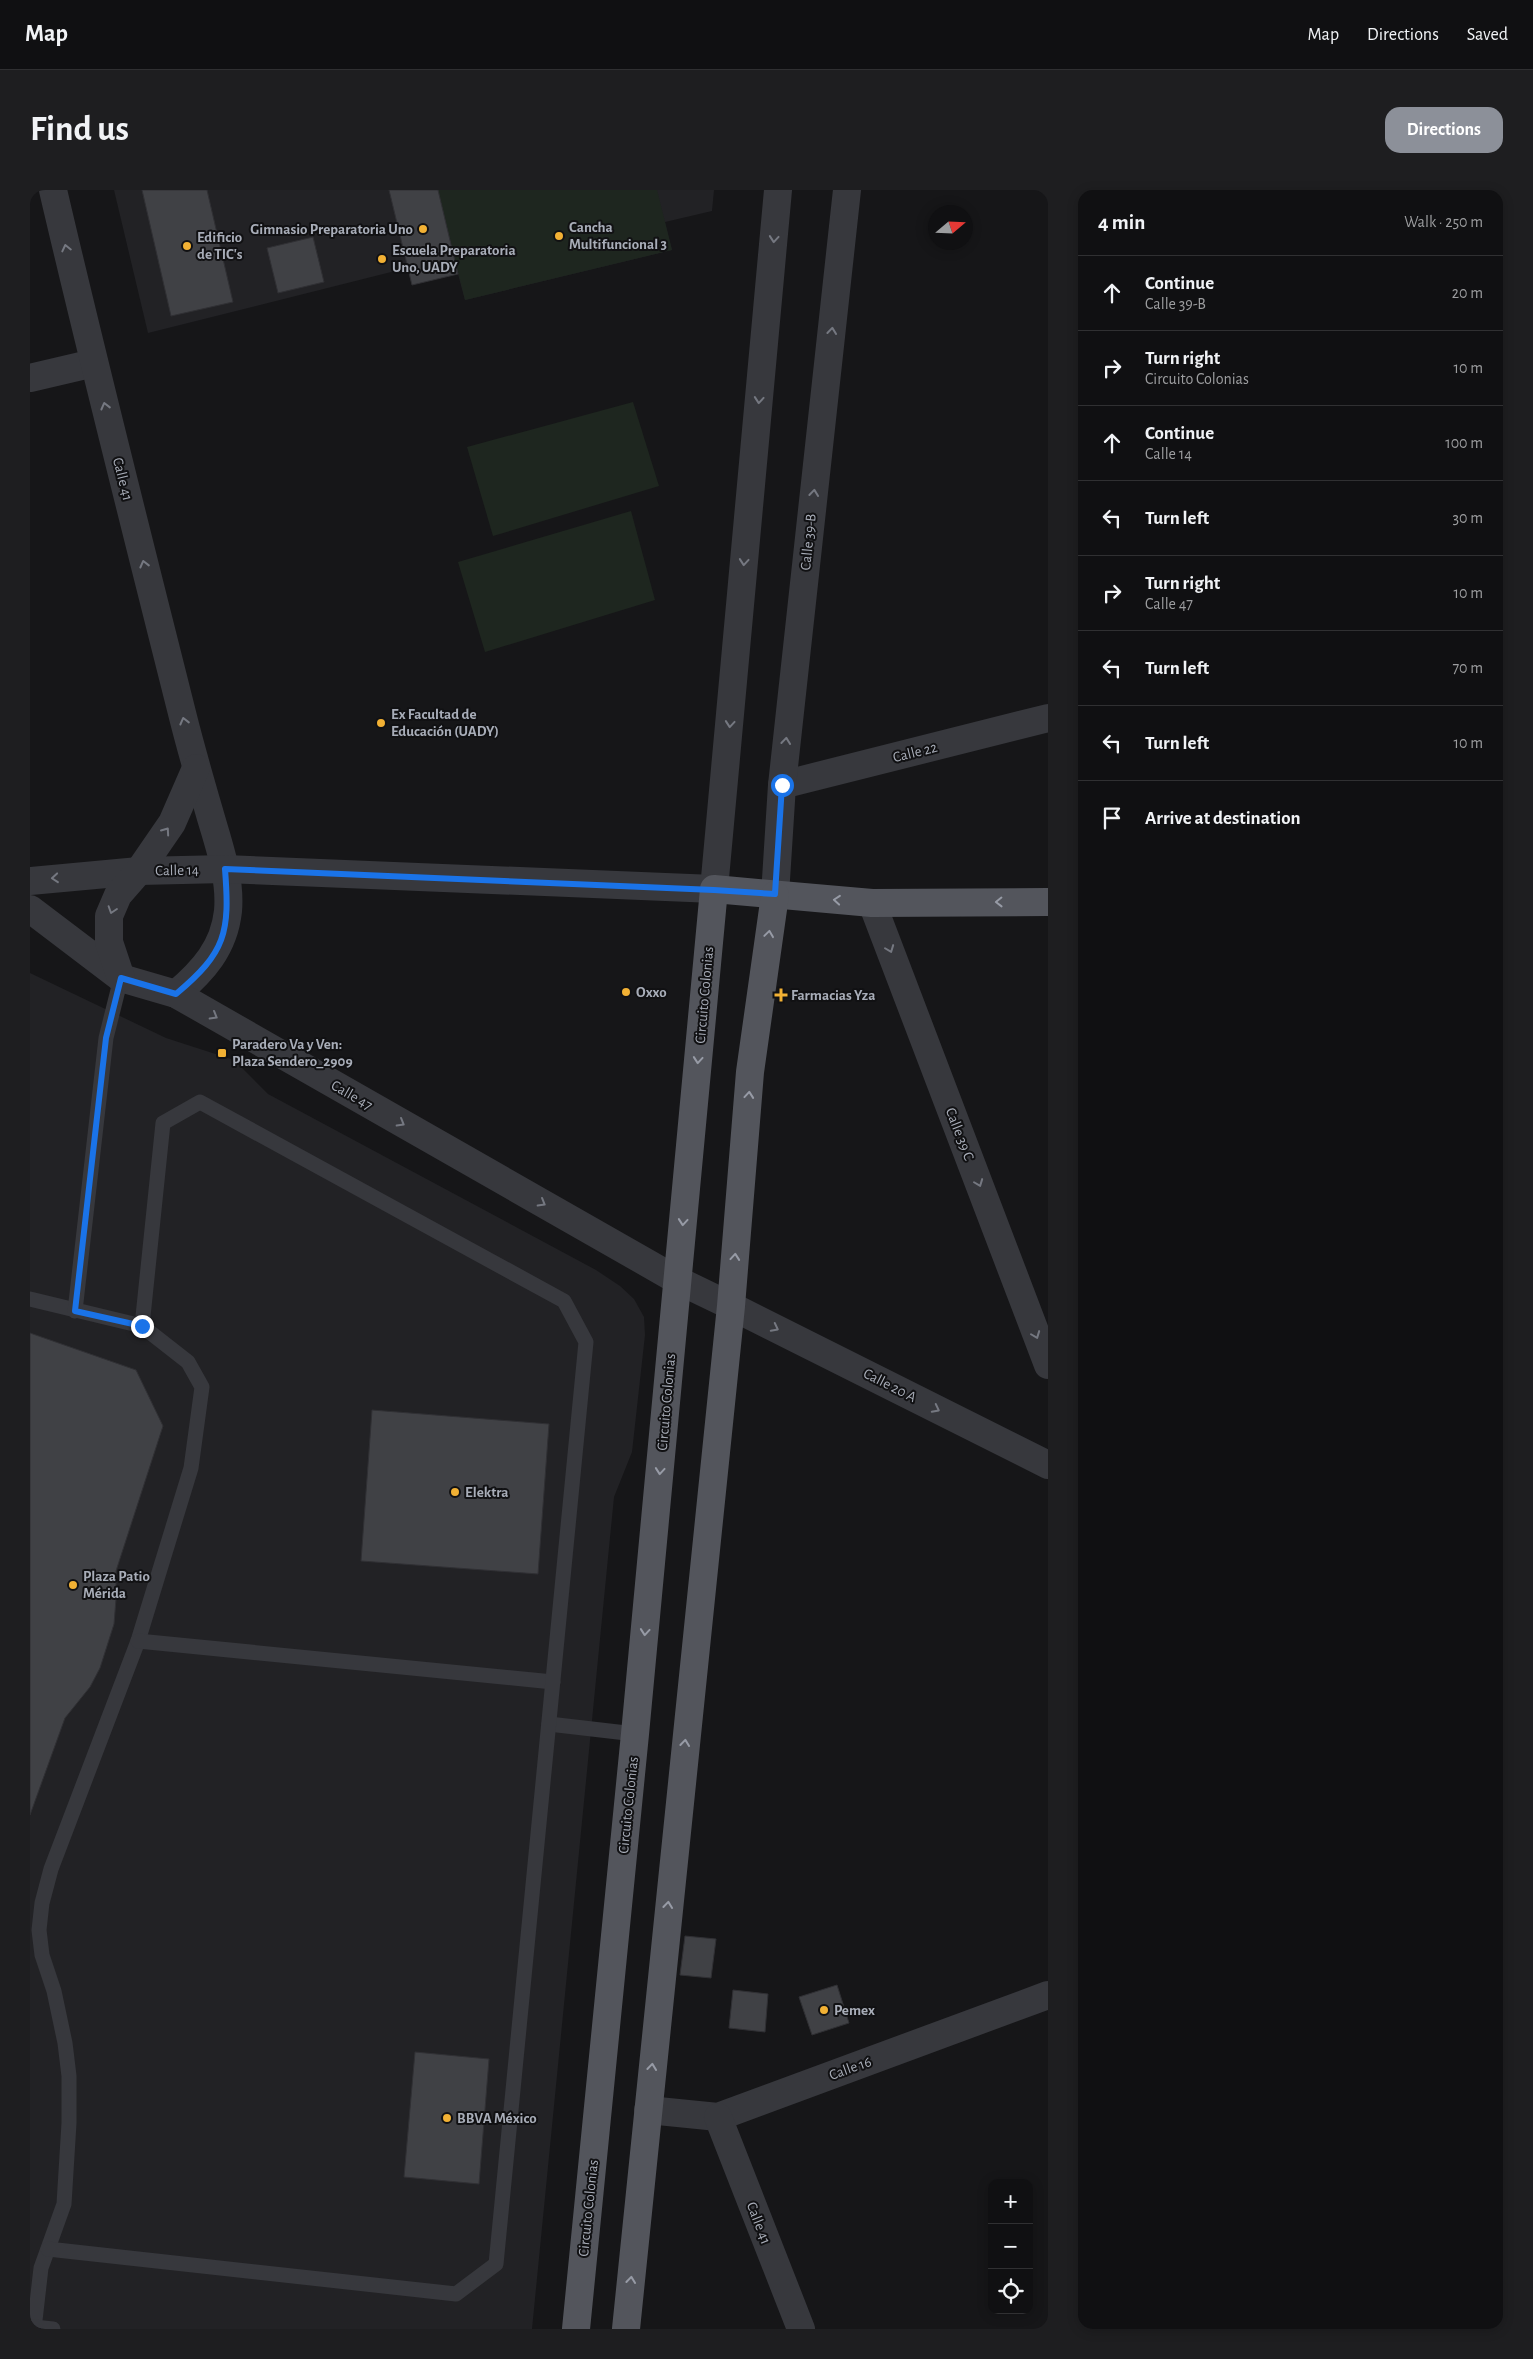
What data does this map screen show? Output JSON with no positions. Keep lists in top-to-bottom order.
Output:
{
  "streets": {
    "main road": ["Circuito Colonias"],
    "street": [
      "Calle 41",
      "Calle 39-B",
      "Calle 22",
      "Calle 14",
      "Calle 47",
      "Calle 39 C",
      "Calle 20 A",
      "Calle 16"
    ]
  },
  "crossings": [
    ["Calle 41", "Calle 14"],
    ["Calle 41", "Calle 47"],
    ["Calle 41", "Calle 16"],
    ["Calle 39-B", "Calle 22"],
    ["Calle 14", "Circuito Colonias"],
    ["Calle 14", "Calle 47"],
    ["Circuito Colonias", "Calle 47"]
  ],
  "one_way": [
    "Calle 41",
    "Calle 47",
    "Calle 39 C",
    "Calle 20 A"
  ],
  "places": {
    "other": [
      "Gimnasio Preparatoria Uno",
      "Cancha Multifuncional 3",
      "Edificio de TIC's",
      "Escuela Preparatoria Uno, UADY",
      "Ex Facultad de Educación (UADY)",
      "Oxxo",
      "Elektra",
      "Plaza Patio Mérida",
      "Pemex",
      "BBVA México"
    ],
    "health": ["Farmacias Yza"],
    "transit": ["Paradero Va y Ven: Plaza Sendero_2909"]
  },
  "north": "right",
  "page": {
    "header": "Map",
    "nav": ["Map", "Directions", "Saved"],
    "buttons": "Directions",
    "title": "Find us",
    "heading": ["4 min", "Walk · 250 m"],
    "list": [
      ["Continue", "Calle 39-B", "20 m"],
      ["Turn right", "Circuito Colonias", "10 m"],
      ["Continue", "Calle 14", "100 m"],
      ["Turn left", "30 m"],
      ["Turn right", "Calle 47", "10 m"],
      ["Turn left", "70 m"],
      ["Turn left", "10 m"],
      "Arrive at destination"
    ],
    "map_buttons": ["+", "−"]
  }
}
